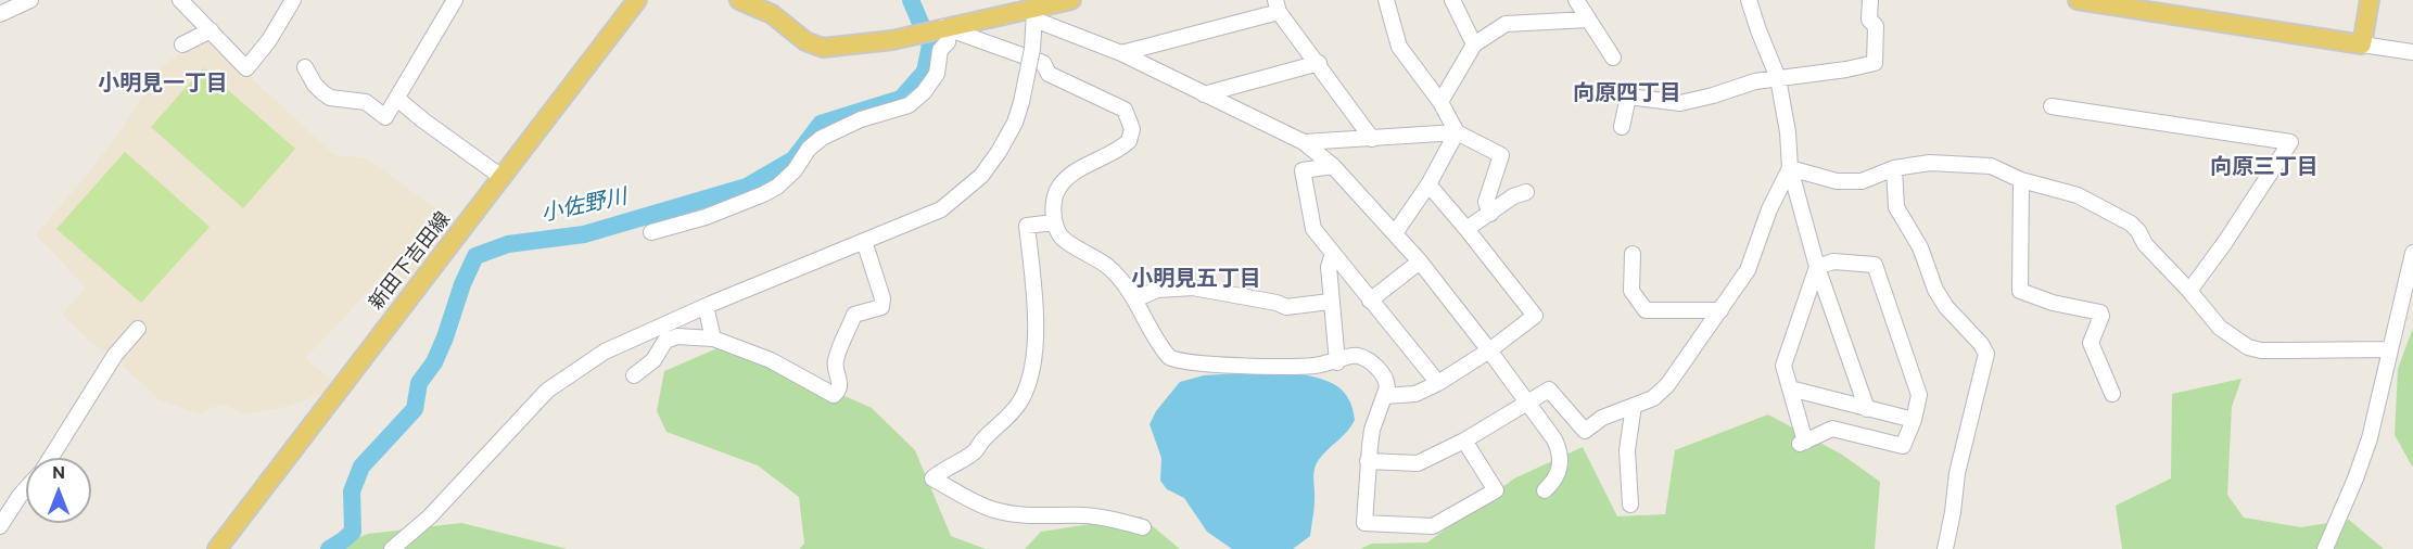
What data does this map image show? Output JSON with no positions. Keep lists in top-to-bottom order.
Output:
{
  "streets": {
    "main road": ["新田下吉田線"]
  },
  "districts": [
    "小明見一丁目",
    "向原四丁目",
    "向原三丁目",
    "小明見五丁目"
  ],
  "water": ["小佐野川"],
  "north": "top"
}
